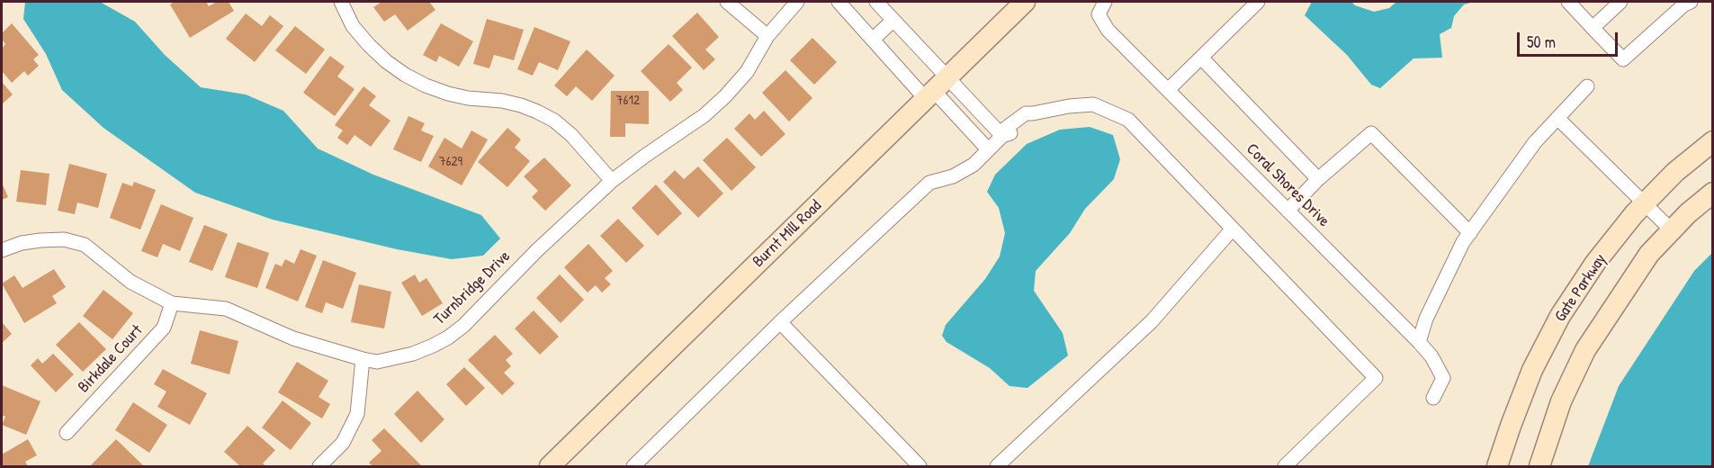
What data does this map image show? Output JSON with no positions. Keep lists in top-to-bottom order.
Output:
{
  "streets": {
    "main road": ["Burnt Mill Road", "Gate Parkway"],
    "street": ["Coral Shores Drive", "Turnbridge Drive", "Birkdale Court"]
  },
  "crossings": [
    ["Turnbridge Drive", "Birkdale Court"]
  ],
  "house_numbers": ["7612", "7629"],
  "scale_bar": "50 m"
}
